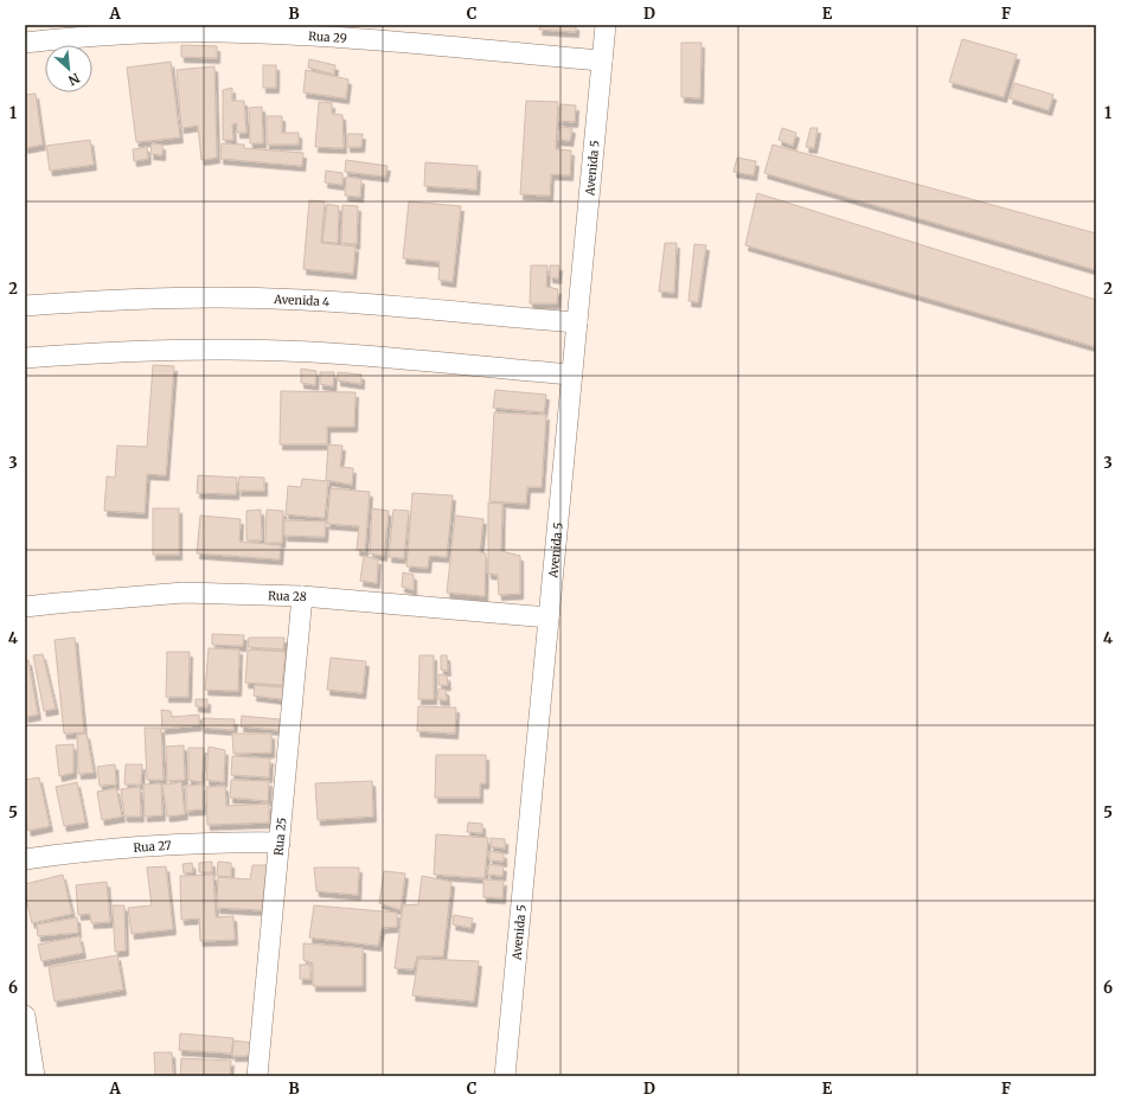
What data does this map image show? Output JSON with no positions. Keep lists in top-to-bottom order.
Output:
{
  "streets": {
    "street": [
      "Rua 29",
      "Avenida 5",
      "Avenida 4",
      "Rua 28",
      "Rua 25",
      "Rua 27"
    ]
  },
  "crossings": [
    ["Rua 29", "Avenida 5"],
    ["Avenida 5", "Avenida 4"],
    ["Avenida 5", "Rua 28"],
    ["Rua 28", "Rua 25"],
    ["Rua 25", "Rua 27"]
  ],
  "north": "bottom right",
  "grid": {
    "columns": [
      "A",
      "B",
      "C",
      "D",
      "E",
      "F"
    ],
    "rows": [
      "1",
      "2",
      "3",
      "4",
      "5",
      "6"
    ]
  }
}
